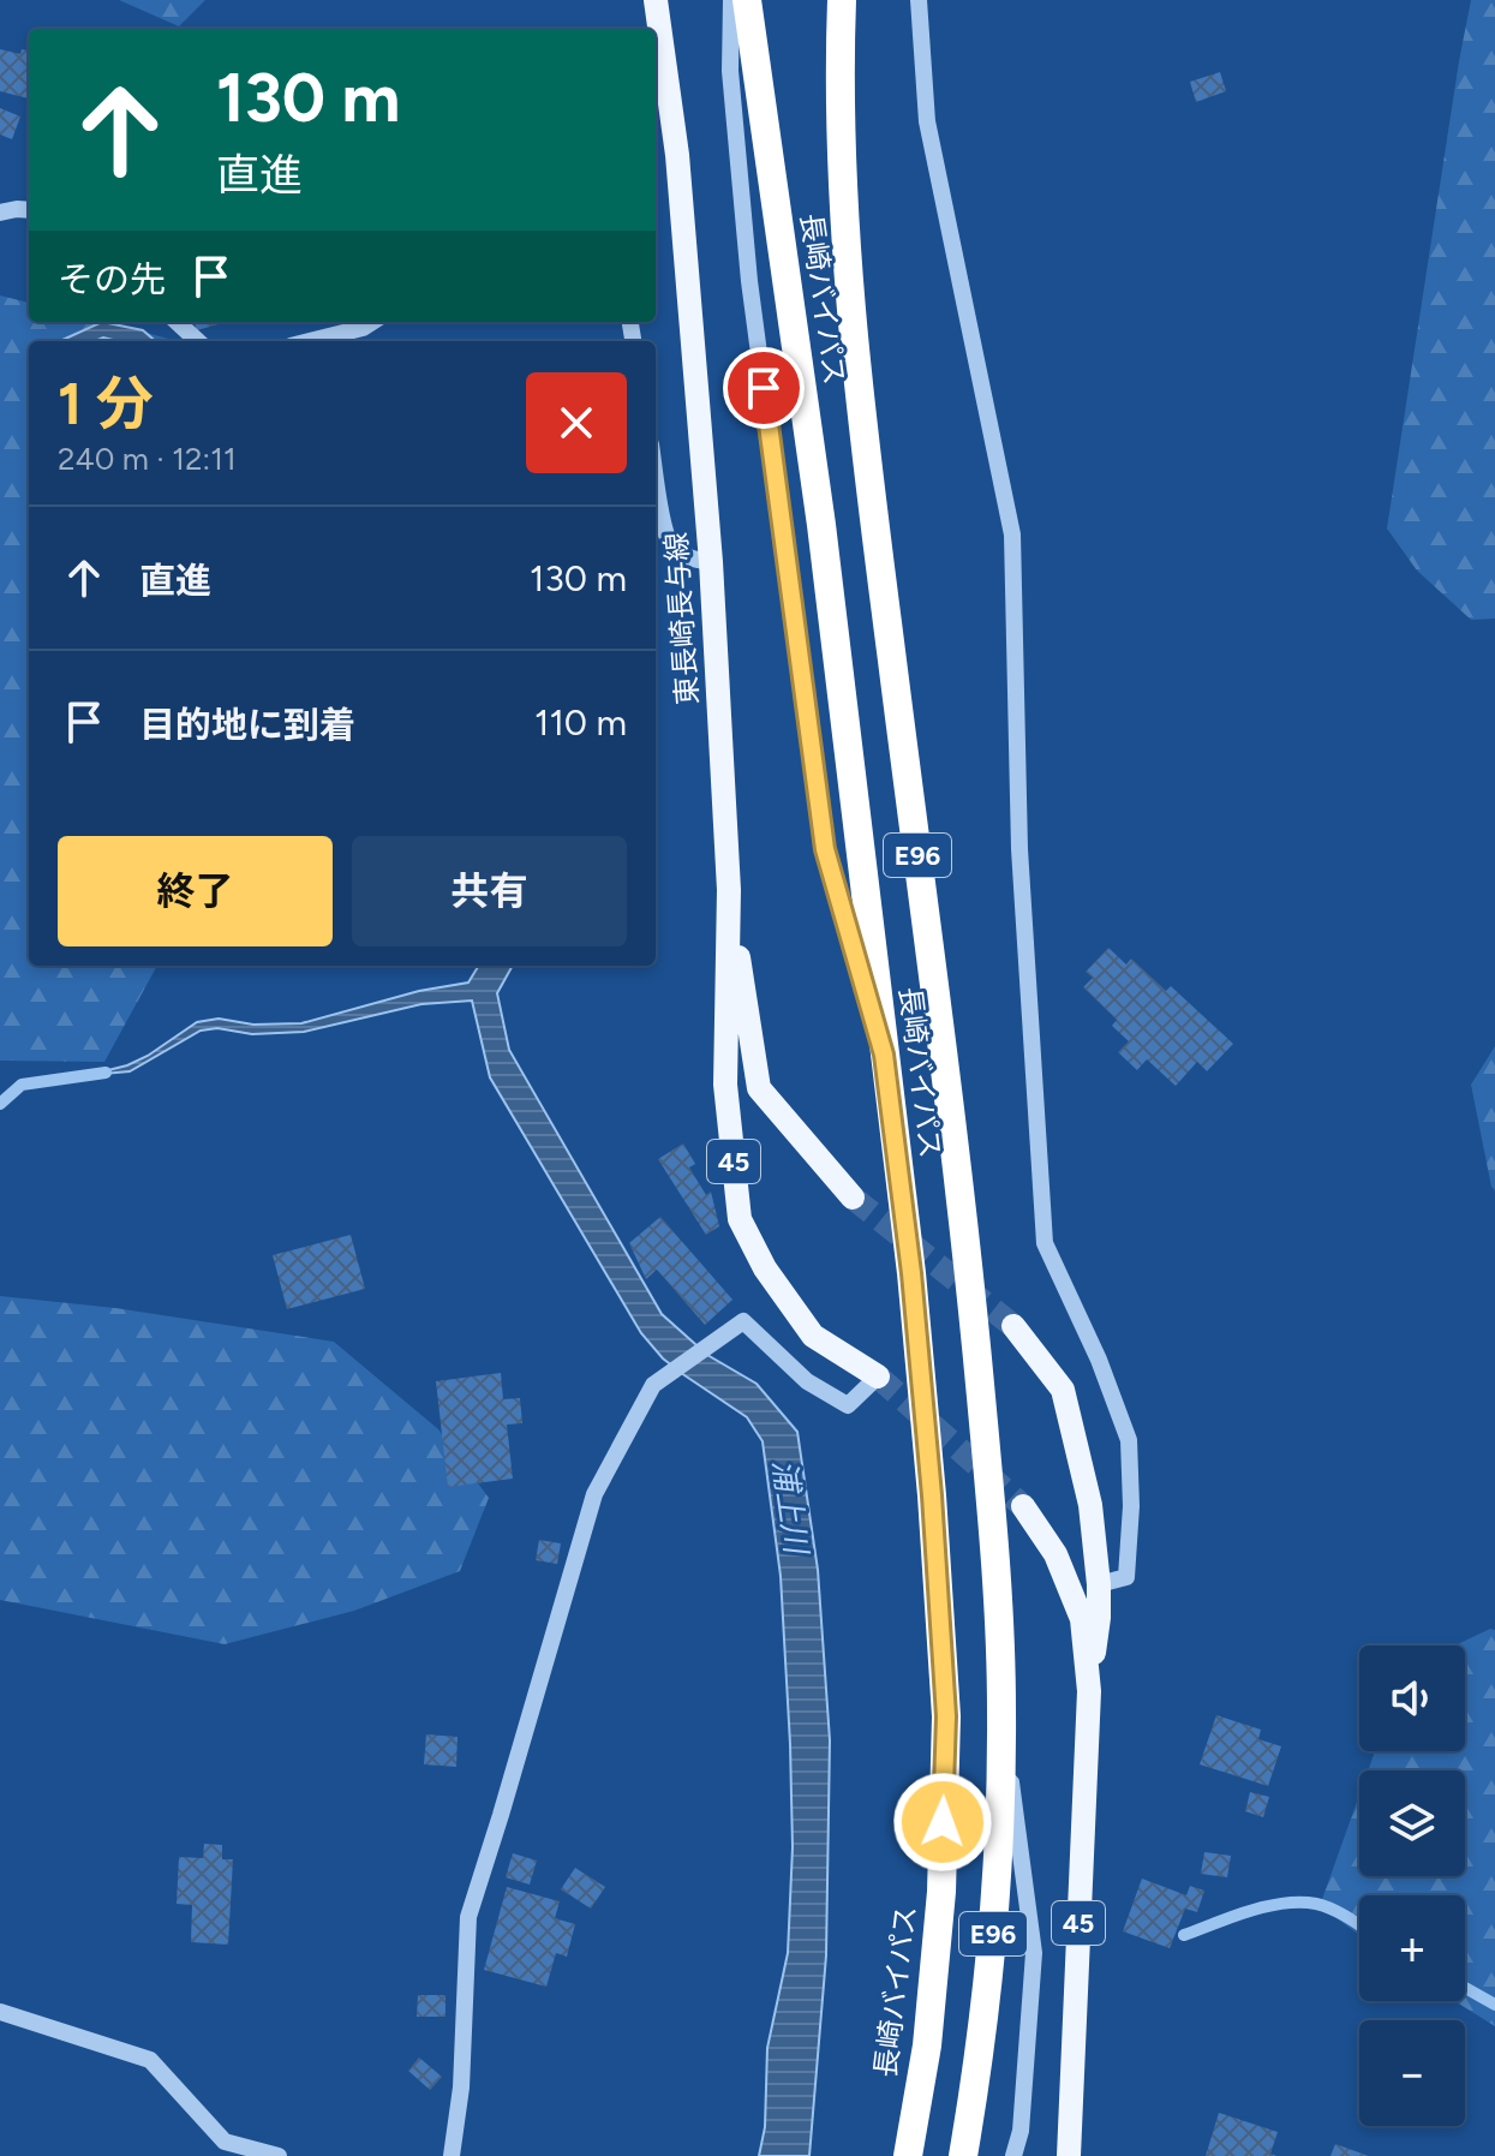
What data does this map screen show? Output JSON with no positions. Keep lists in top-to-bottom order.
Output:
{
  "streets": {
    "highway": ["長崎バイパス", "E96"],
    "main road": ["東長崎長与線", "45"]
  },
  "water": ["浦上川"],
  "page": {
    "turn": ["130 m", "直進"],
    "then": "その先",
    "heading": ["1 分", "240 m · 12:11"],
    "list": [
      {
        "name": "直進",
        "value": "130 m"
      },
      {
        "name": "目的地に到着",
        "value": "110 m"
      }
    ],
    "buttons": ["終了", "共有"],
    "map_buttons": ["+", "−"]
  }
}
